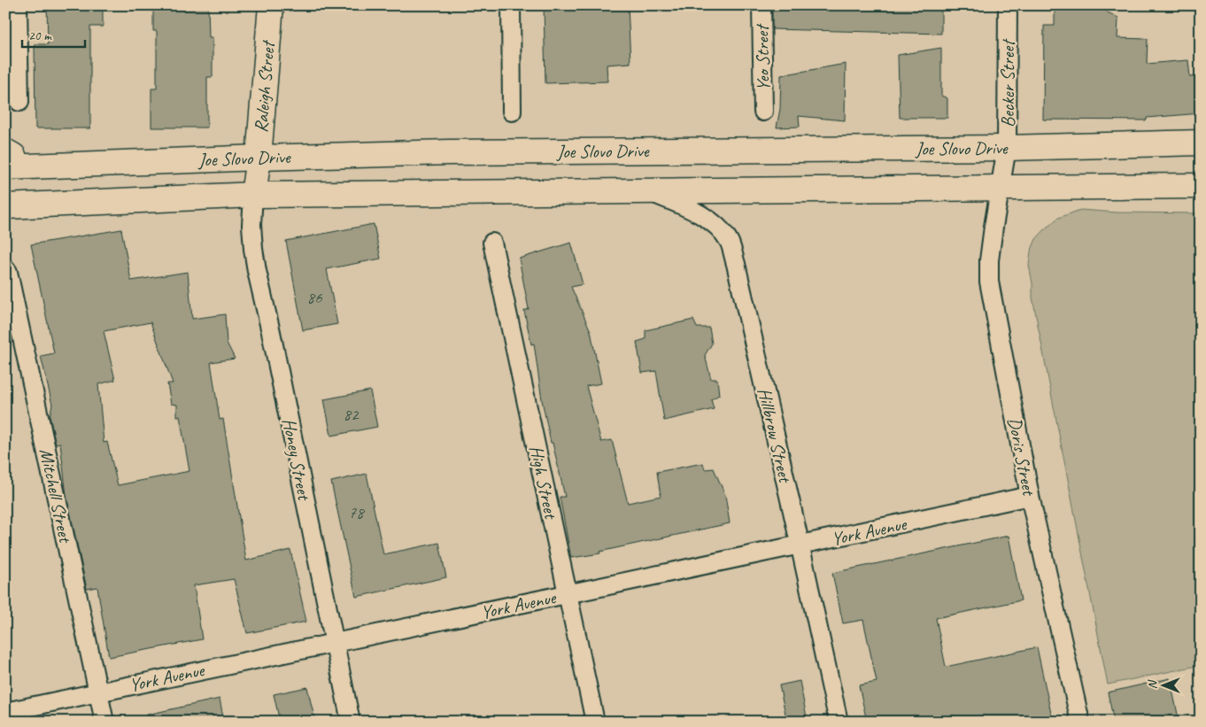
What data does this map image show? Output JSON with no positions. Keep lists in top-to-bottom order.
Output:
{
  "streets": {
    "main road": ["Raleigh Street", "Joe Slovo Drive"],
    "street": [
      "Yeo Street",
      "Becker Street",
      "Hillbrow Street",
      "Doris Street",
      "Honey Street",
      "High Street",
      "Mitchell Street",
      "York Avenue"
    ]
  },
  "crossings": [
    ["Becker Street", "Joe Slovo Drive"],
    ["Becker Street", "Doris Street"],
    ["Raleigh Street", "Joe Slovo Drive"],
    ["Raleigh Street", "Honey Street"],
    ["Joe Slovo Drive", "Hillbrow Street"],
    ["Joe Slovo Drive", "Doris Street"],
    ["Joe Slovo Drive", "Honey Street"],
    ["Hillbrow Street", "York Avenue"],
    ["Doris Street", "York Avenue"],
    ["Honey Street", "York Avenue"],
    ["High Street", "York Avenue"],
    ["Mitchell Street", "York Avenue"]
  ],
  "house_numbers": ["86", "82", "78"],
  "scale_bar": "20 m",
  "north": "left"
}
